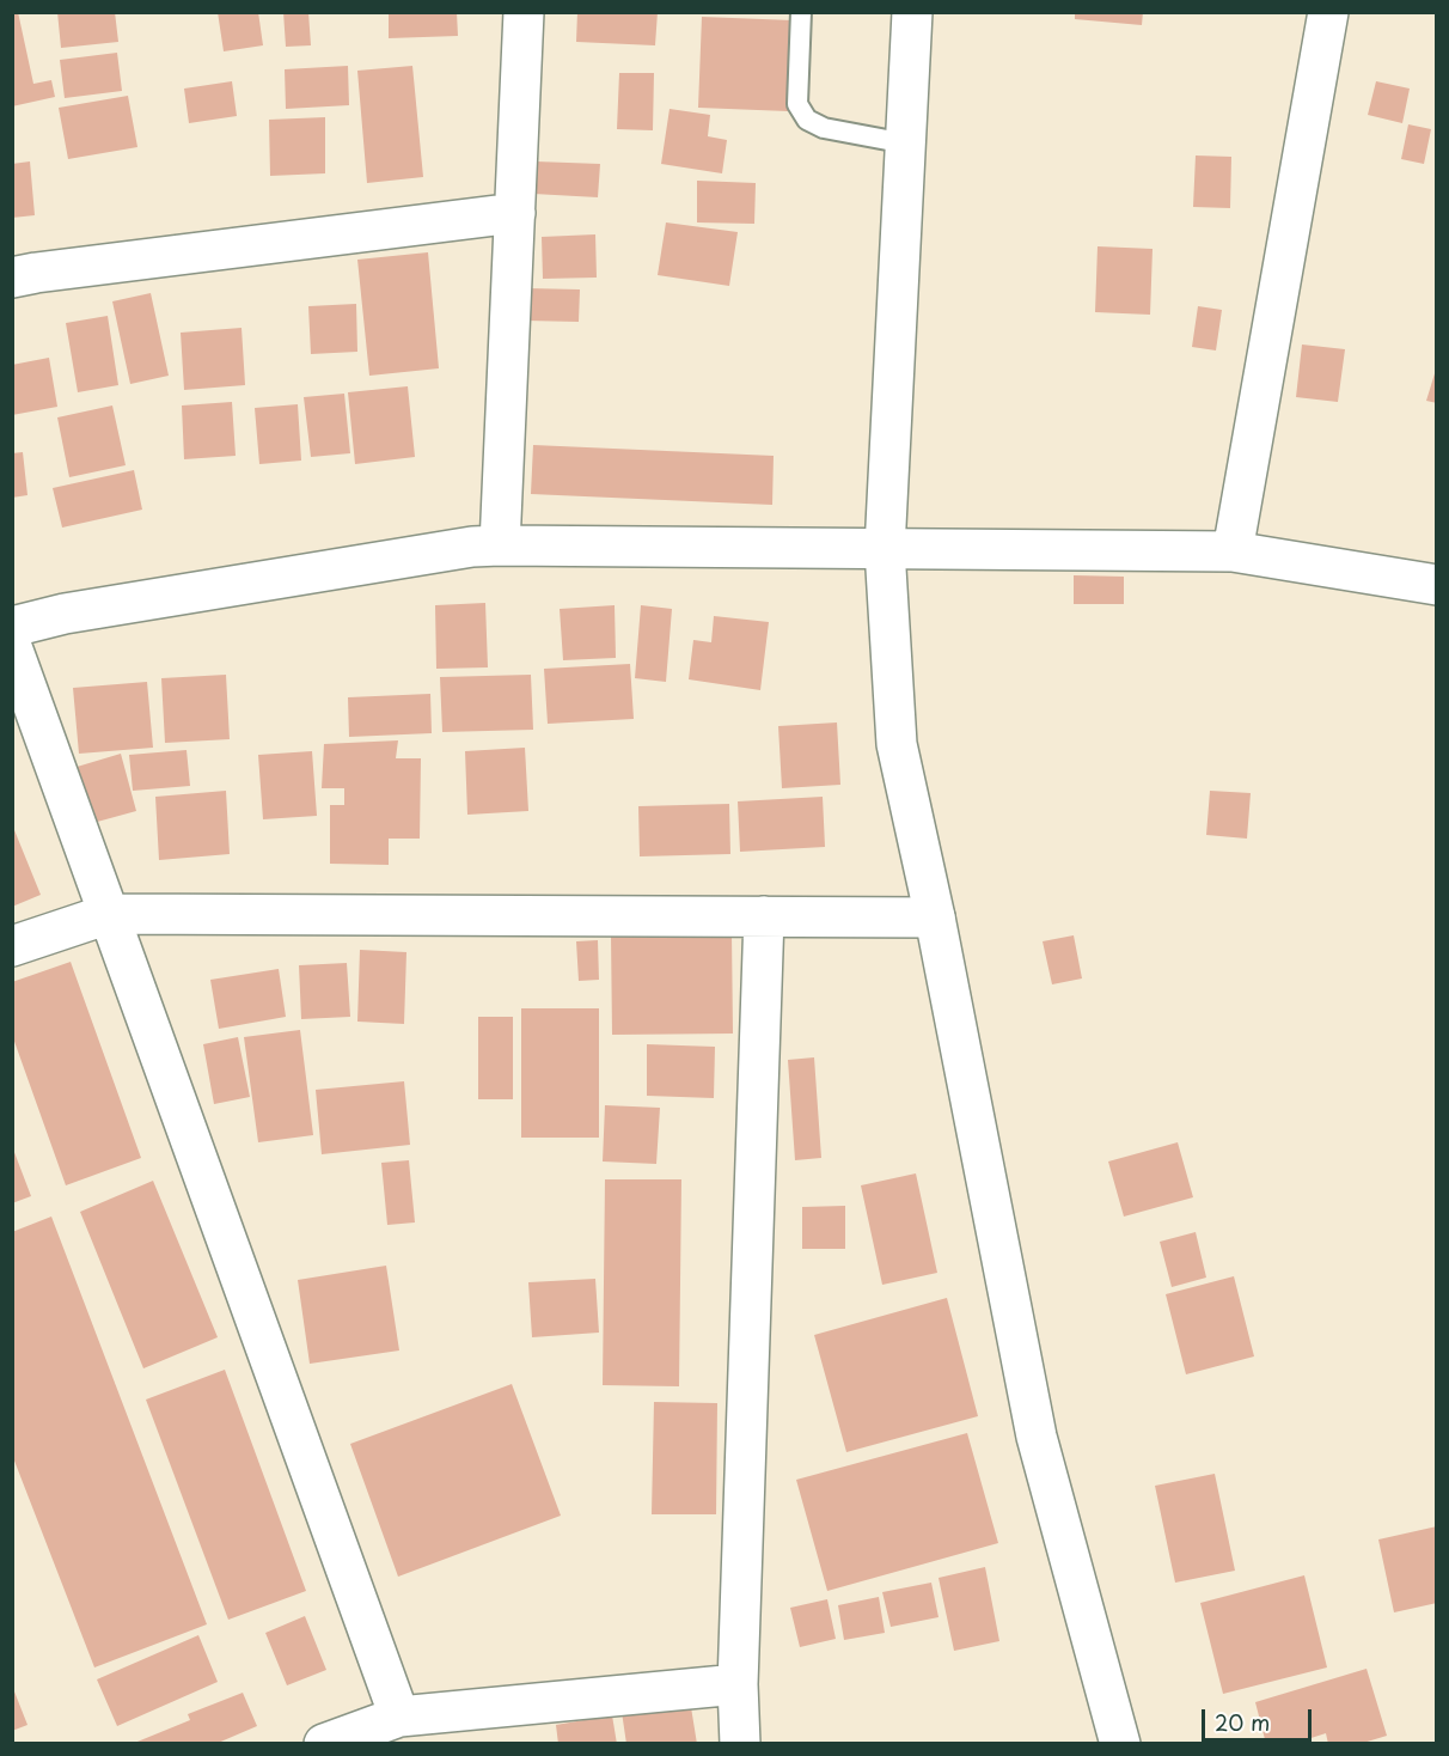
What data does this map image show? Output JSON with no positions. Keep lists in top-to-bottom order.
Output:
{
  "scale_bar": "20 m"
}
